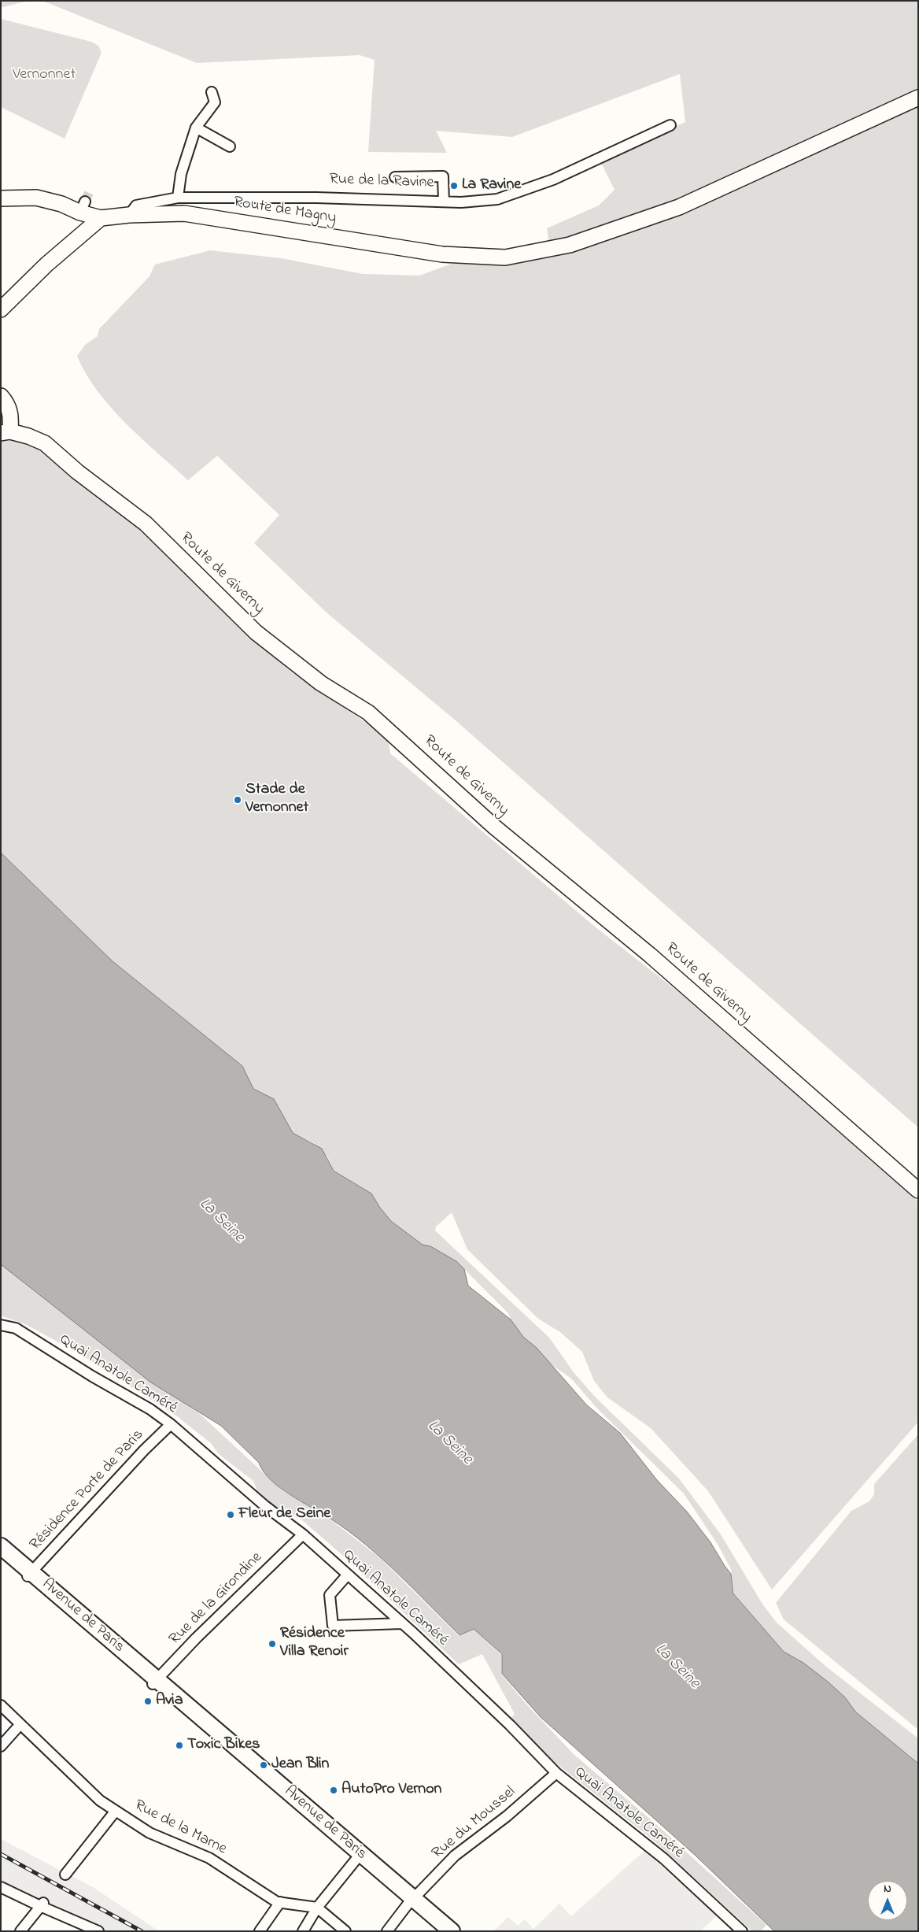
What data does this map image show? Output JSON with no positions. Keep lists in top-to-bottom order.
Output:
{
  "streets": {
    "main road": ["Route de Magny", "Route de Giverny", "Avenue de Paris"],
    "street": [
      "Rue de la Ravine",
      "Quai Anatole Caméré",
      "Résidence Porte de Paris",
      "Rue de la Girondine",
      "Rue du Moussel",
      "Rue de la Marne"
    ]
  },
  "crossings": [
    ["Rue de la Ravine", "Route de Magny"],
    ["Quai Anatole Caméré", "Résidence Porte de Paris"],
    ["Quai Anatole Caméré", "Rue de la Girondine"],
    ["Quai Anatole Caméré", "Rue du Moussel"],
    ["Résidence Porte de Paris", "Avenue de Paris"],
    ["Rue de la Girondine", "Avenue de Paris"],
    ["Avenue de Paris", "Rue du Moussel"]
  ],
  "water": ["La Seine"],
  "parks": ["Vernonnet"],
  "places": [
    "La Ravine",
    "Stade de Vernonnet",
    "Fleur de Seine",
    "Résidence Villa Renoir",
    "Avia",
    "Toxic Bikes",
    "Jean Blin",
    "AutoPro Vernon"
  ],
  "north": "top"
}
